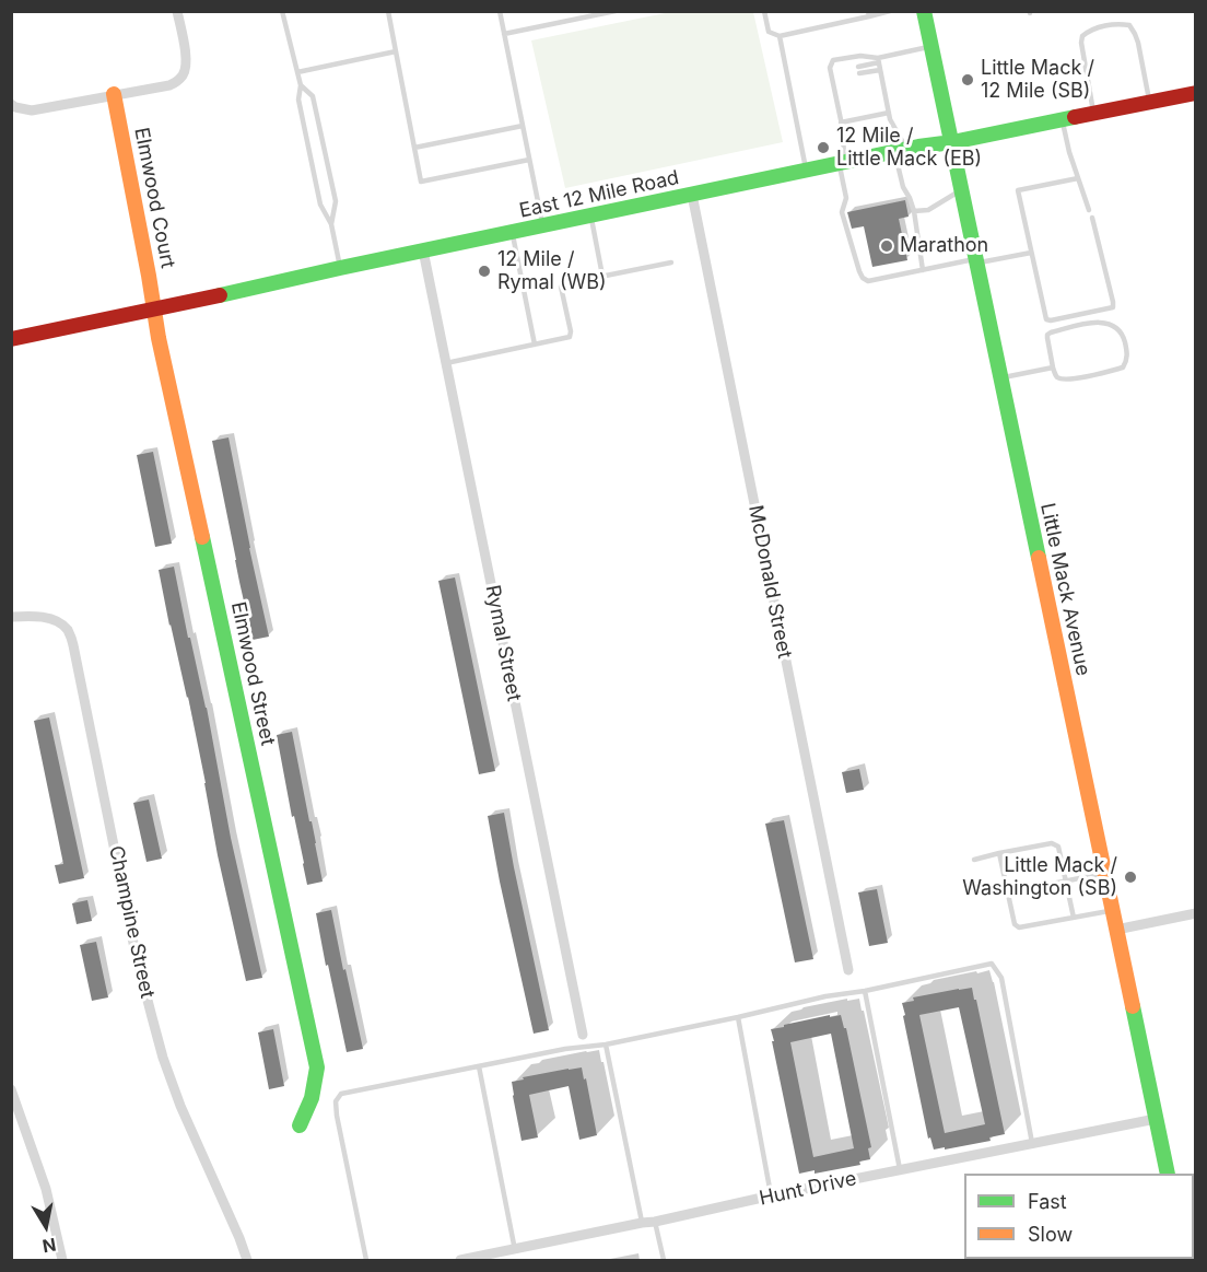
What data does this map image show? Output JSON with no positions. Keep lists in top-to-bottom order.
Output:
{
  "streets": {
    "main road": [
      "East 12 Mile Road",
      "Elmwood Court",
      "Little Mack Avenue",
      "Elmwood Street"
    ],
    "street": [
      "McDonald Street",
      "Rymal Street",
      "Champine Street",
      "Hunt Drive"
    ]
  },
  "crossings": [
    ["East 12 Mile Road", "Elmwood Court"],
    ["East 12 Mile Road", "McDonald Street"],
    ["East 12 Mile Road", "Little Mack Avenue"],
    ["East 12 Mile Road", "Rymal Street"],
    ["East 12 Mile Road", "Elmwood Street"],
    ["Elmwood Court", "Elmwood Street"],
    ["Little Mack Avenue", "Hunt Drive"]
  ],
  "places": [
    "Little Mack / 12 Mile (SB)",
    "12 Mile / Little Mack (EB)",
    "Marathon",
    "12 Mile / Rymal (WB)",
    "Little Mack / Washington (SB)"
  ],
  "legend": ["Fast", "Slow"],
  "north": "bottom"
}
